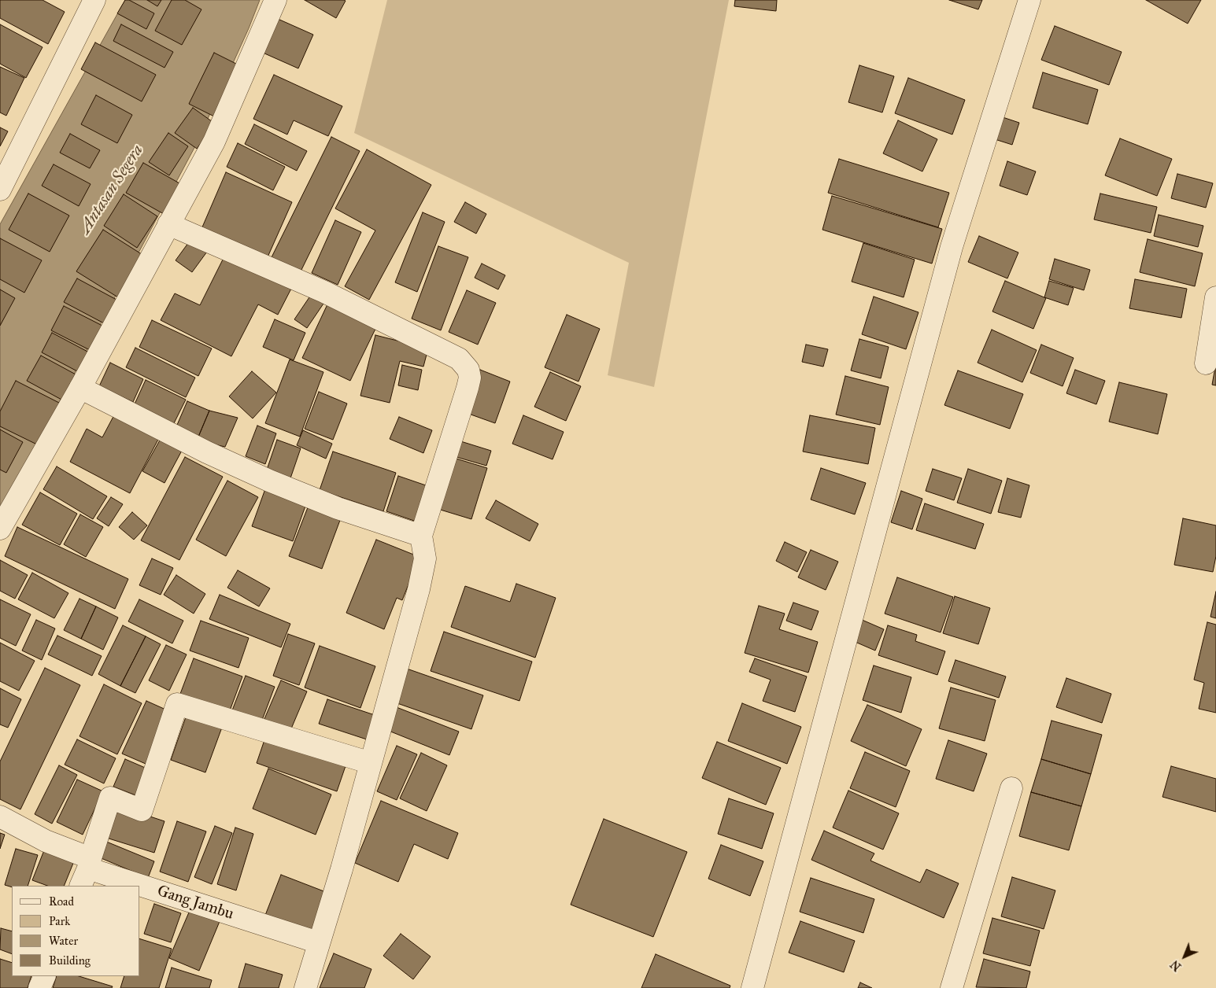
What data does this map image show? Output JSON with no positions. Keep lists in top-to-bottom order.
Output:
{
  "streets": {
    "street": ["Gang Jambu"]
  },
  "water": ["Antasan Segera"],
  "legend": [
    "Road",
    "Park",
    "Water",
    "Building"
  ],
  "north": "bottom left"
}
